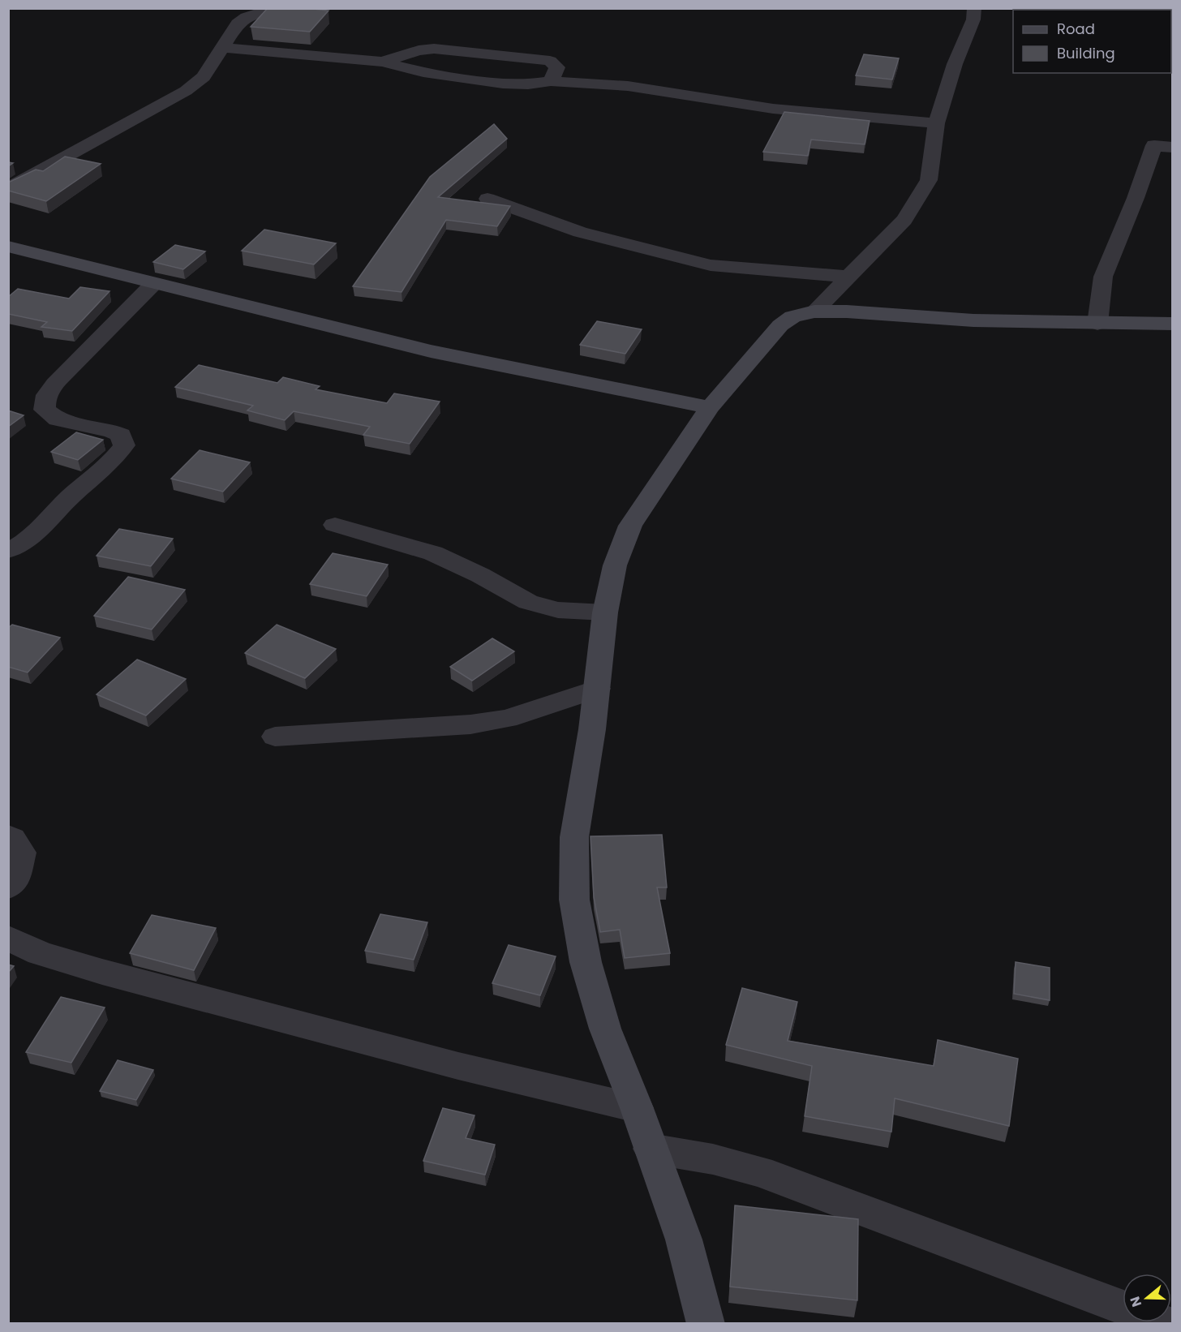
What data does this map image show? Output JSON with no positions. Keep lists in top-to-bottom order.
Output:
{
  "legend": ["Road", "Building"],
  "north": "left"
}
